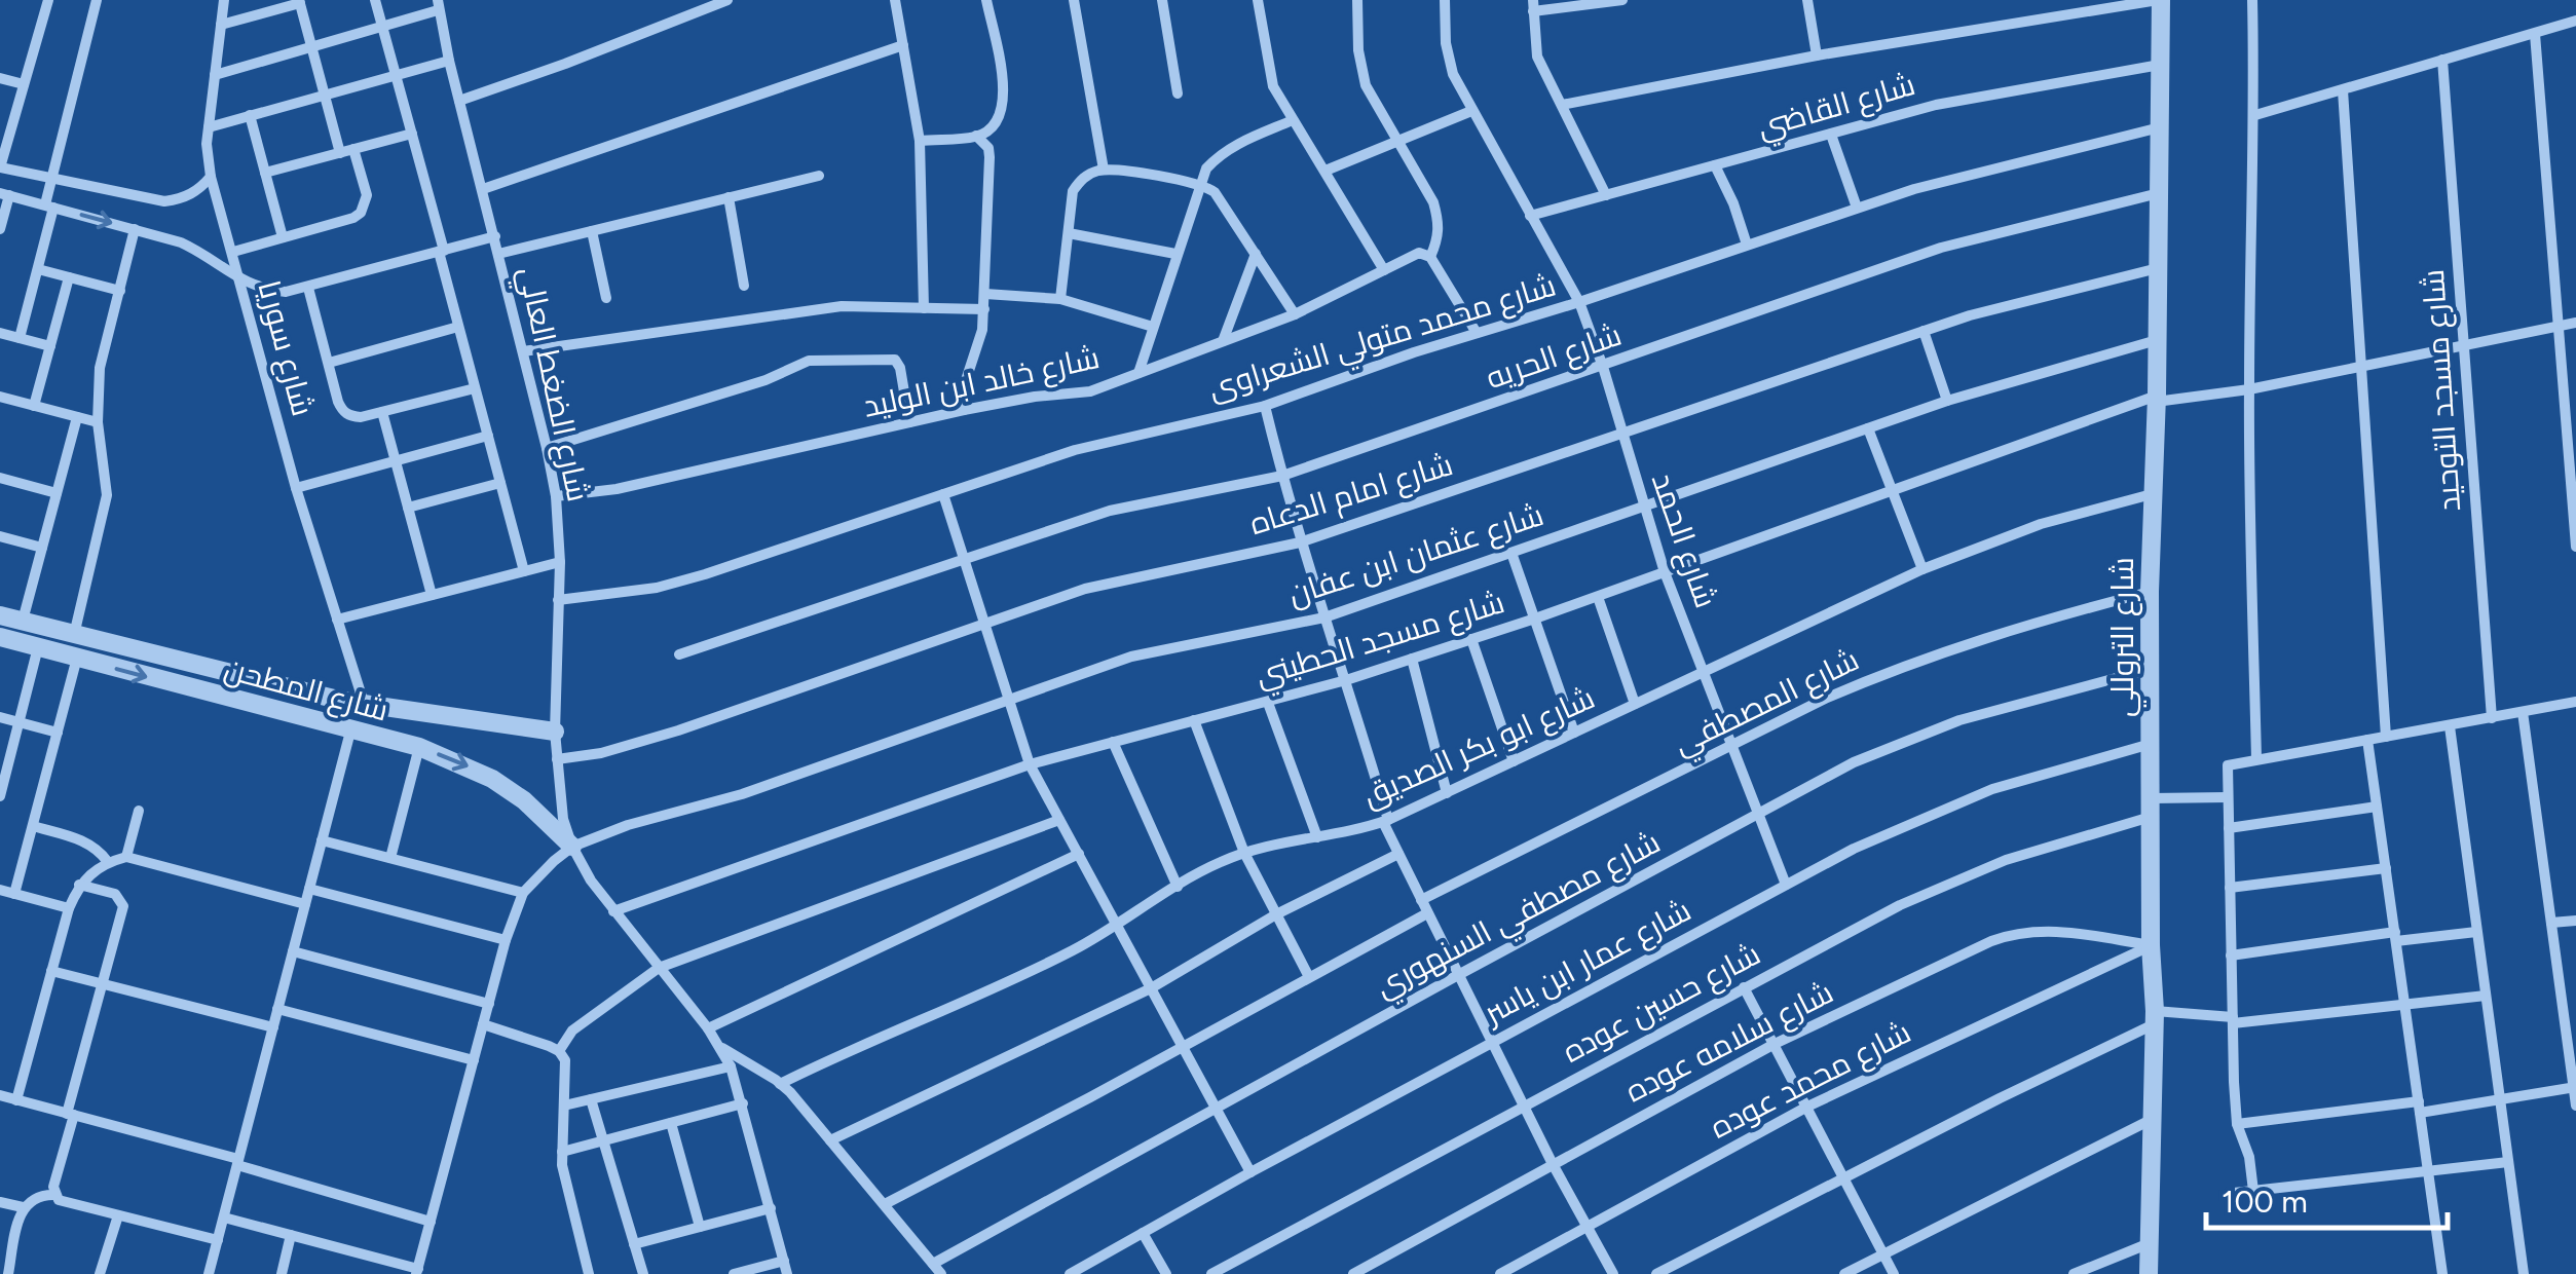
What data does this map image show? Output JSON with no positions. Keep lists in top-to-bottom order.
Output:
{
  "streets": {
    "street": [
      "شارع القاضي",
      "شارع محمد متولي الشعراوى",
      "شارع سوريا",
      "شارع الحريه",
      "شارع خالد ابن الوليد",
      "شارع الضغط العالي",
      "شارع مسجد التوحيد",
      "شارع امام الدعاه",
      "شارع الحمد",
      "شارع عثمان ابن عفان",
      "شارع التروللي",
      "شارع مسجد الحطيني",
      "شارع المطحن",
      "شارع المصطفي",
      "شارع ابو بكر الصديق",
      "شارع مصطفي السنهوري",
      "شارع عمار ابن ياسر",
      "شارع حسين عوده",
      "شارع سلامه عوده",
      "شارع محمد عوده"
    ]
  },
  "crossings": [
    ["شارع القاضي", "شارع الحمد"],
    ["شارع القاضي", "شارع التروللي"],
    ["شارع محمد متولي الشعراوى", "شارع الضغط العالي"],
    ["شارع محمد متولي الشعراوى", "شارع الحمد"],
    ["شارع محمد متولي الشعراوى", "شارع التروللي"],
    ["شارع سوريا", "شارع المطحن"],
    ["شارع الحريه", "شارع الحمد"],
    ["شارع الحريه", "شارع التروللي"],
    ["شارع خالد ابن الوليد", "شارع الضغط العالي"],
    ["شارع الضغط العالي", "شارع امام الدعاه"],
    ["شارع الضغط العالي", "شارع عثمان ابن عفان"],
    ["شارع الضغط العالي", "شارع مسجد الحطيني"],
    ["شارع الضغط العالي", "شارع المطحن"],
    ["شارع مسجد التوحيد", "شارع مسجد الحطيني"],
    ["شارع امام الدعاه", "شارع الحمد"],
    ["شارع امام الدعاه", "شارع التروللي"],
    ["شارع الحمد", "شارع عثمان ابن عفان"],
    ["شارع الحمد", "شارع مسجد الحطيني"],
    ["شارع الحمد", "شارع المصطفي"],
    ["شارع الحمد", "شارع ابو بكر الصديق"],
    ["شارع الحمد", "شارع مصطفي السنهوري"],
    ["شارع الحمد", "شارع عمار ابن ياسر"],
    ["شارع عثمان ابن عفان", "شارع التروللي"],
    ["شارع عثمان ابن عفان", "شارع المطحن"],
    ["شارع التروللي", "شارع مسجد الحطيني"],
    ["شارع التروللي", "شارع المصطفي"],
    ["شارع التروللي", "شارع ابو بكر الصديق"],
    ["شارع التروللي", "شارع مصطفي السنهوري"],
    ["شارع التروللي", "شارع عمار ابن ياسر"],
    ["شارع التروللي", "شارع حسين عوده"],
    ["شارع التروللي", "شارع سلامه عوده"],
    ["شارع التروللي", "شارع محمد عوده"],
    ["شارع سلامه عوده", "شارع محمد عوده"]
  ],
  "scale_bar": "100 m"
}
